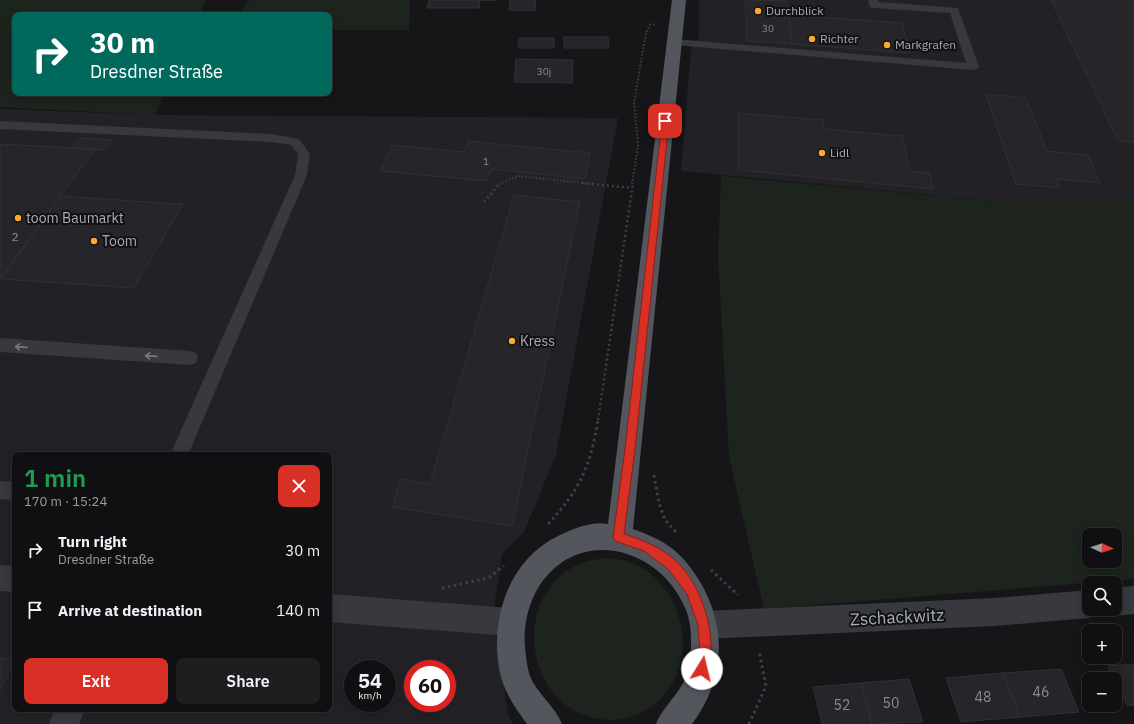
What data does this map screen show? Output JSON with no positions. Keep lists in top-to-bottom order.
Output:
{
  "streets": {
    "street": ["Zschackwitz"]
  },
  "places": [
    "Durchblick",
    "Richter",
    "Markgrafen",
    "Lidl",
    "toom Baumarkt",
    "Toom",
    "Kress"
  ],
  "house_numbers": [
    "30",
    "30j",
    "1",
    "2",
    "46",
    "48",
    "50",
    "52"
  ],
  "north": "right",
  "page": {
    "turn": ["30 m", "Dresdner Straße"],
    "heading": ["1 min", "170 m · 15:24"],
    "list": [
      {
        "name": "Turn right",
        "note": "Dresdner Straße",
        "value": "30 m"
      },
      {
        "name": "Arrive at destination",
        "value": "140 m"
      }
    ],
    "map_buttons": ["+", "−"],
    "buttons": ["Exit", "Share"],
    "speed": "54 km/h",
    "limit": "60"
  }
}
